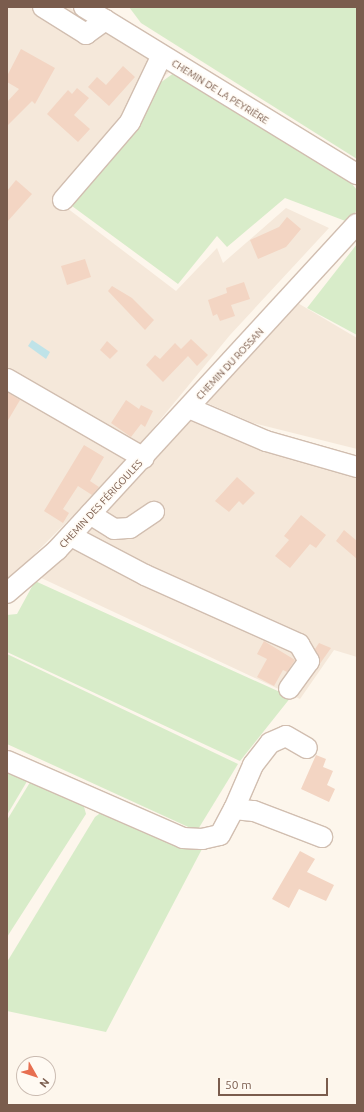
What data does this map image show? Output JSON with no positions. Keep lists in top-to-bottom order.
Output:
{
  "streets": {
    "street": ["CHEMIN DE LA PEYRIÈRE", "CHEMIN DU ROSSAN", "CHEMIN DES FÉRIGOULES"]
  },
  "crossings": [
    ["CHEMIN DU ROSSAN", "CHEMIN DES FÉRIGOULES"]
  ],
  "scale_bar": "50 m",
  "north": "bottom right"
}
